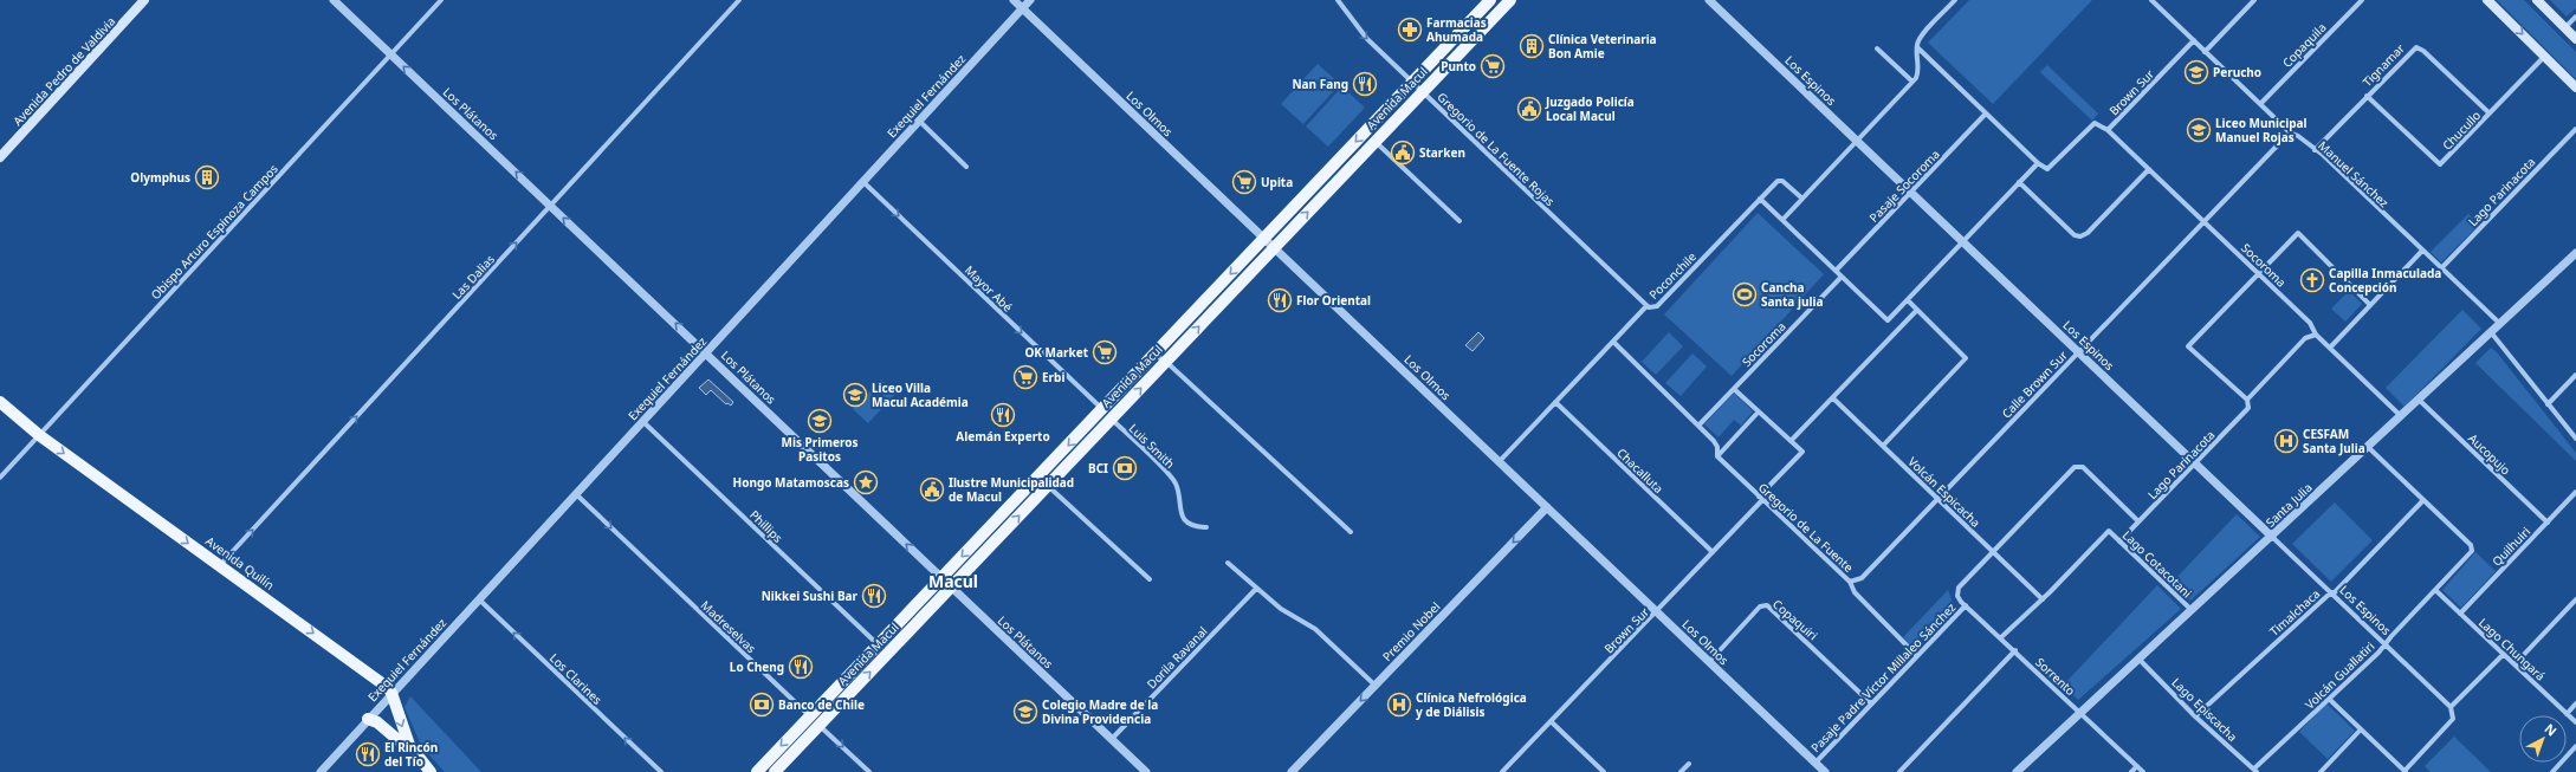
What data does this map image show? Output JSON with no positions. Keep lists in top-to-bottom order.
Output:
{
  "streets": {
    "main road": ["Avenida Pedro de Valdivia", "Avenida Macul", "Avenida Quilín"],
    "street": [
      "Copaquila",
      "Tignamar",
      "Los Espinos",
      "Brown Sur",
      "Exequiel Fernández",
      "Los Plátanos",
      "Los Olmos",
      "Chucullo",
      "Gregorio de La Fuente Rojas",
      "Manuel Sánchez",
      "Pasaje Socoroma",
      "Lago Parinacota",
      "Obispo Arturo Espinoza Campos",
      "Socoroma",
      "Poconchile",
      "Las Dalias",
      "Mayor Abé",
      "Calle Brown Sur",
      "Luis Smith",
      "Aucopujo",
      "Chacalluta",
      "Volcán Espicacha",
      "Santa Julia",
      "Phillips",
      "Gregorio de La Fuente",
      "Quilhuiri",
      "Lago Cotacotani",
      "Timalchaca",
      "Copaquiri",
      "Madreselvas",
      "Premio Nobel",
      "Lago Chungará",
      "Dorila Ravanal",
      "Volcán Guallatiri",
      "Sorrento",
      "Pasaje Padre Víctor Millaleo Sánchez",
      "Los Clarines",
      "Lago Episcacha"
    ]
  },
  "crossings": [
    ["Copaquila", "Manuel Sánchez"],
    ["Tignamar", "Chucullo"],
    ["Tignamar", "Manuel Sánchez"],
    ["Los Espinos", "Pasaje Socoroma"],
    ["Los Espinos", "Lago Parinacota"],
    ["Los Espinos", "Calle Brown Sur"],
    ["Los Espinos", "Santa Julia"],
    ["Los Espinos", "Timalchaca"],
    ["Los Espinos", "Volcán Guallatiri"],
    ["Brown Sur", "Los Olmos"],
    ["Brown Sur", "Manuel Sánchez"],
    ["Brown Sur", "Socoroma"],
    ["Brown Sur", "Chacalluta"],
    ["Brown Sur", "Gregorio de La Fuente"],
    ["Exequiel Fernández", "Los Plátanos"],
    ["Exequiel Fernández", "Los Olmos"],
    ["Exequiel Fernández", "Mayor Abé"],
    ["Exequiel Fernández", "Phillips"],
    ["Exequiel Fernández", "Avenida Quilín"],
    ["Exequiel Fernández", "Madreselvas"],
    ["Exequiel Fernández", "Los Clarines"],
    ["Avenida Macul", "Los Plátanos"],
    ["Avenida Macul", "Los Olmos"],
    ["Avenida Macul", "Gregorio de La Fuente Rojas"],
    ["Avenida Macul", "Mayor Abé"],
    ["Avenida Macul", "Luis Smith"],
    ["Avenida Macul", "Phillips"],
    ["Avenida Macul", "Madreselvas"],
    ["Los Plátanos", "Obispo Arturo Espinoza Campos"],
    ["Los Plátanos", "Las Dalias"],
    ["Los Plátanos", "Dorila Ravanal"],
    ["Los Olmos", "Poconchile"],
    ["Los Olmos", "Copaquiri"],
    ["Los Olmos", "Premio Nobel"],
    ["Los Olmos", "Pasaje Padre Víctor Millaleo Sánchez"],
    ["Gregorio de La Fuente Rojas", "Poconchile"],
    ["Manuel Sánchez", "Lago Parinacota"],
    ["Manuel Sánchez", "Calle Brown Sur"],
    ["Manuel Sánchez", "Santa Julia"],
    ["Lago Parinacota", "Socoroma"],
    ["Lago Parinacota", "Lago Cotacotani"],
    ["Obispo Arturo Espinoza Campos", "Avenida Quilín"],
    ["Socoroma", "Calle Brown Sur"],
    ["Socoroma", "Santa Julia"],
    ["Socoroma", "Gregorio de La Fuente"],
    ["Poconchile", "Chacalluta"],
    ["Poconchile", "Gregorio de La Fuente"],
    ["Las Dalias", "Avenida Quilín"],
    ["Calle Brown Sur", "Volcán Espicacha"],
    ["Calle Brown Sur", "Gregorio de La Fuente"],
    ["Aucopujo", "Santa Julia"],
    ["Aucopujo", "Quilhuiri"],
    ["Volcán Espicacha", "Lago Cotacotani"],
    ["Volcán Espicacha", "Pasaje Padre Víctor Millaleo Sánchez"],
    ["Santa Julia", "Lago Cotacotani"],
    ["Santa Julia", "Sorrento"],
    ["Santa Julia", "Lago Episcacha"],
    ["Gregorio de La Fuente", "Pasaje Padre Víctor Millaleo Sánchez"],
    ["Quilhuiri", "Lago Chungará"],
    ["Lago Cotacotani", "Pasaje Padre Víctor Millaleo Sánchez"],
    ["Timalchaca", "Volcán Guallatiri"],
    ["Timalchaca", "Lago Episcacha"],
    ["Copaquiri", "Pasaje Padre Víctor Millaleo Sánchez"],
    ["Lago Chungará", "Volcán Guallatiri"],
    ["Volcán Guallatiri", "Lago Episcacha"],
    ["Sorrento", "Pasaje Padre Víctor Millaleo Sánchez"]
  ],
  "one_way": [
    "Los Plátanos",
    "Las Dalias",
    "Mayor Abé",
    "Avenida Quilín",
    "Madreselvas",
    "Premio Nobel",
    "Los Clarines"
  ],
  "districts": ["Macul"],
  "places": {
    "pharmacy": ["Farmacias Ahumada"],
    "building": ["Clínica Veterinaria Bon Amie", "Olymphus"],
    "supermarket": [
      "Punto",
      "Upita",
      "OK Market",
      "Erbi"
    ],
    "school or university": [
      "Perucho",
      "Liceo Municipal Manuel Rojas",
      "Liceo Villa Macul Académia",
      "Mis Primeros Pasitos",
      "Colegio Madre de la Divina Providencia"
    ],
    "restaurant": [
      "Nan Fang",
      "Flor Oriental",
      "Alemán Experto",
      "Nikkei Sushi Bar",
      "Lo Cheng",
      "El Rincón del Tío"
    ],
    "public building": ["Juzgado Policía Local Macul", "Starken", "Ilustre Municipalidad de Macul"],
    "church": ["Capilla Inmaculada Concepción"],
    "sports": ["Cancha Santa julia"],
    "hospital": ["CESFAM Santa Julia", "Clínica Nefrológica y de Diálisis"],
    "bank": ["BCI", "Banco de Chile"],
    "place": ["Hongo Matamoscas"]
  },
  "north": "top right"
}
